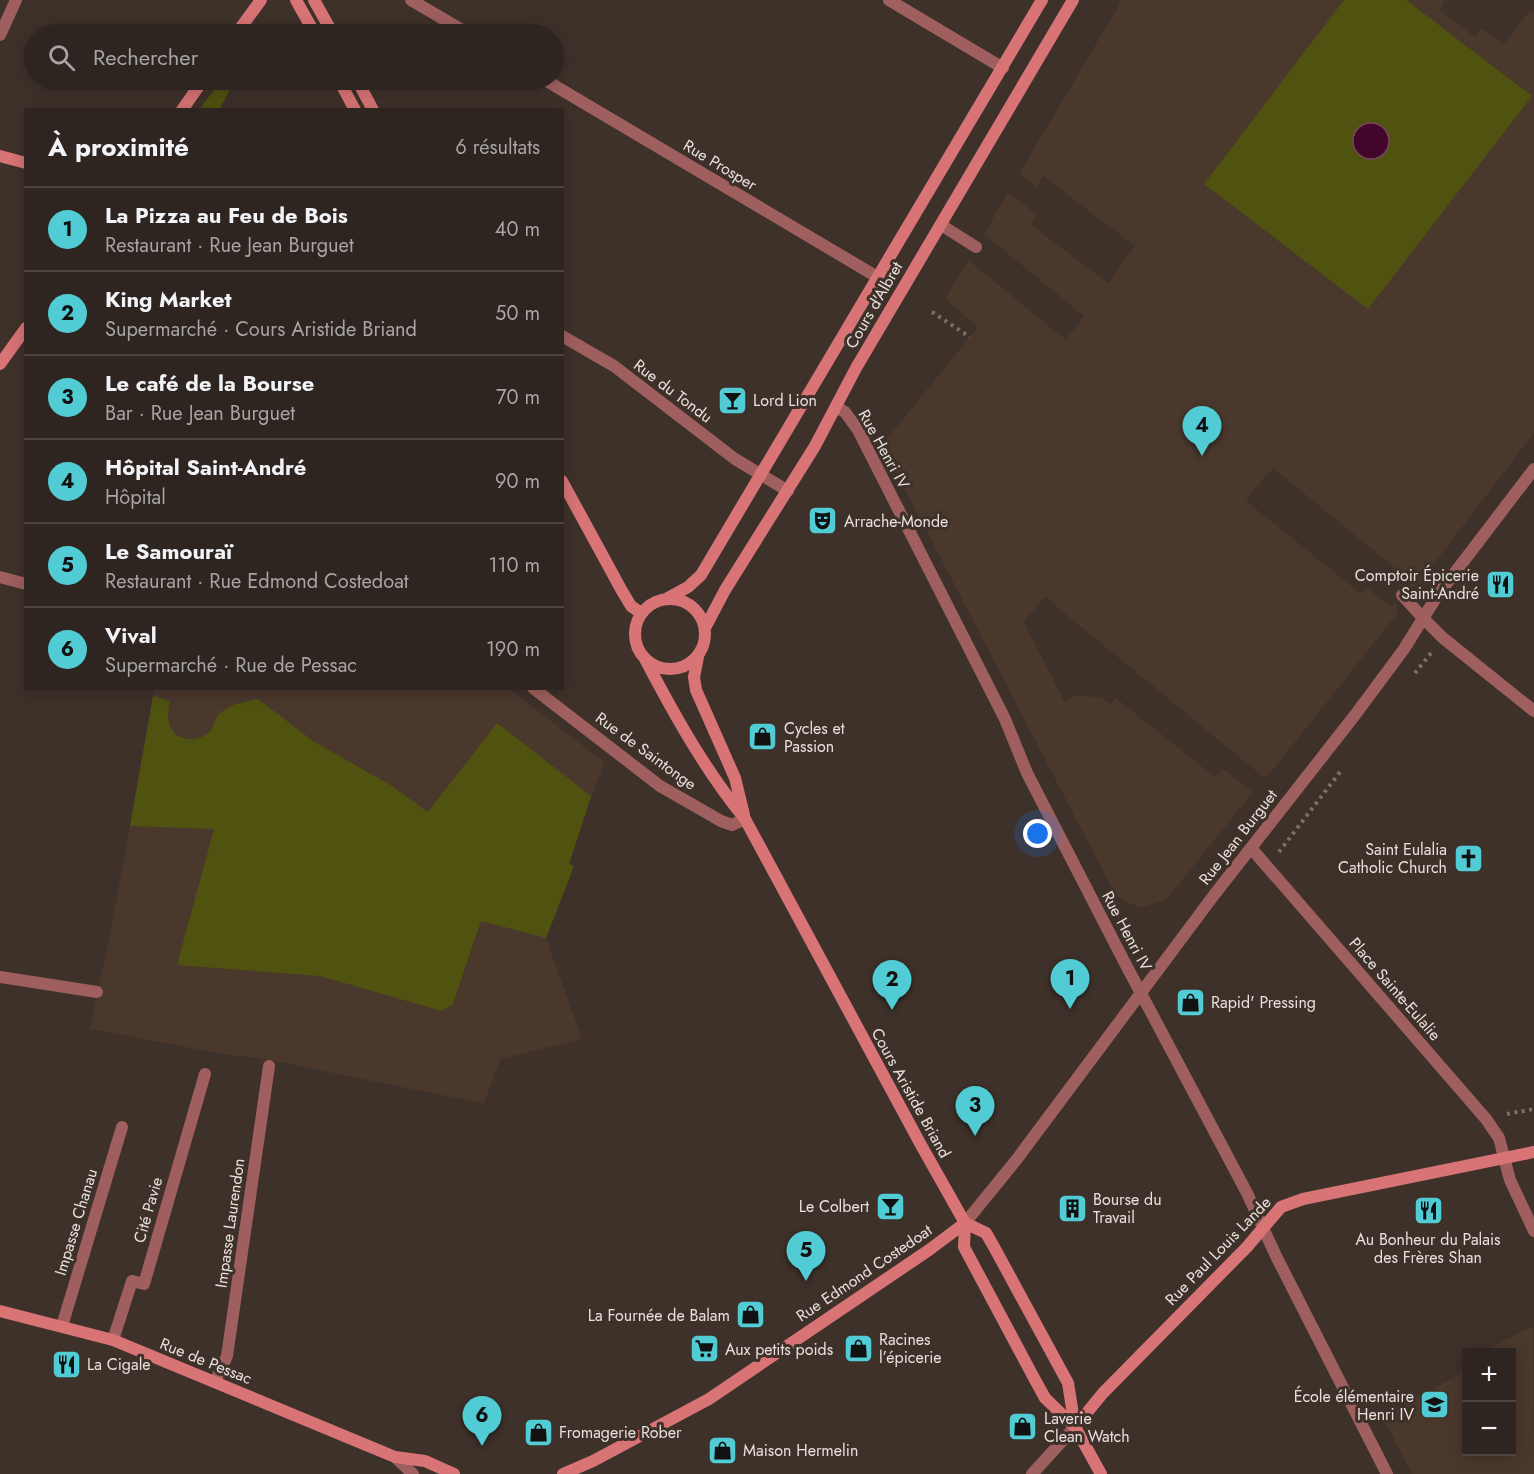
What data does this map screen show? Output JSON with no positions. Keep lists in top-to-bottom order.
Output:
{
  "streets": {
    "main road": [
      "Cours d'Albret",
      "Cours Aristide Briand",
      "Rue Paul Louis Lande",
      "Rue Edmond Costedoat",
      "Rue de Pessac"
    ],
    "street": [
      "Rue Prosper",
      "Rue du Tondu",
      "Rue Henri IV",
      "Rue de Saintonge",
      "Rue Jean Burguet",
      "Place Sainte-Eulalie",
      "Cité Pavie",
      "Impasse Chanau",
      "Impasse Laurendon"
    ]
  },
  "crossings": [
    ["Rue Prosper", "Cours d'Albret"],
    ["Cours d'Albret", "Rue du Tondu"],
    ["Cours d'Albret", "Rue Henri IV"],
    ["Cours d'Albret", "Cours Aristide Briand"],
    ["Rue Henri IV", "Rue Jean Burguet"],
    ["Rue Henri IV", "Rue Paul Louis Lande"],
    ["Rue de Saintonge", "Cours Aristide Briand"],
    ["Rue Jean Burguet", "Place Sainte-Eulalie"],
    ["Rue Jean Burguet", "Cours Aristide Briand"],
    ["Rue Jean Burguet", "Rue Edmond Costedoat"],
    ["Place Sainte-Eulalie", "Rue Paul Louis Lande"],
    ["Cours Aristide Briand", "Rue Paul Louis Lande"],
    ["Cours Aristide Briand", "Rue Edmond Costedoat"],
    ["Cité Pavie", "Rue de Pessac"],
    ["Impasse Chanau", "Rue de Pessac"],
    ["Impasse Laurendon", "Rue de Pessac"]
  ],
  "places": {
    "bar": ["Lord Lion", "Le Colbert"],
    "theatre": ["Arrache-Monde"],
    "restaurant": ["Comptoir Épicerie Saint-André", "Au Bonheur du Palais des Frères Shan", "La Cigale"],
    "shop": [
      "Cycles et Passion",
      "Rapid' Pressing",
      "La Fournée de Balam",
      "Racines l’épicerie",
      "Laverie Clean Watch",
      "Fromagerie Rober",
      "Maison Hermelin"
    ],
    "church": ["Saint Eulalia Catholic Church"],
    "building": ["Bourse du Travail"],
    "supermarket": ["Aux petits poids"],
    "school or university": ["École élémentaire Henri IV"]
  },
  "page": {
    "search": "Rechercher",
    "heading": ["À proximité", "6 résultats"],
    "list": [
      {
        "mark": "1",
        "name": "La Pizza au Feu de Bois",
        "note": "Restaurant · Rue Jean Burguet",
        "value": "40 m"
      },
      {
        "mark": "2",
        "name": "King Market",
        "note": "Supermarché · Cours Aristide Briand",
        "value": "50 m"
      },
      {
        "mark": "3",
        "name": "Le café de la Bourse",
        "note": "Bar · Rue Jean Burguet",
        "value": "70 m"
      },
      {
        "mark": "4",
        "name": "Hôpital Saint-André",
        "note": "Hôpital",
        "value": "90 m"
      },
      {
        "mark": "5",
        "name": "Le Samouraï",
        "note": "Restaurant · Rue Edmond Costedoat",
        "value": "110 m"
      },
      {
        "mark": "6",
        "name": "Vival",
        "note": "Supermarché · Rue de Pessac",
        "value": "190 m"
      }
    ],
    "pins": [
      "4",
      "1",
      "2",
      "3",
      "5",
      "6"
    ],
    "map_buttons": ["+", "−"]
  }
}
